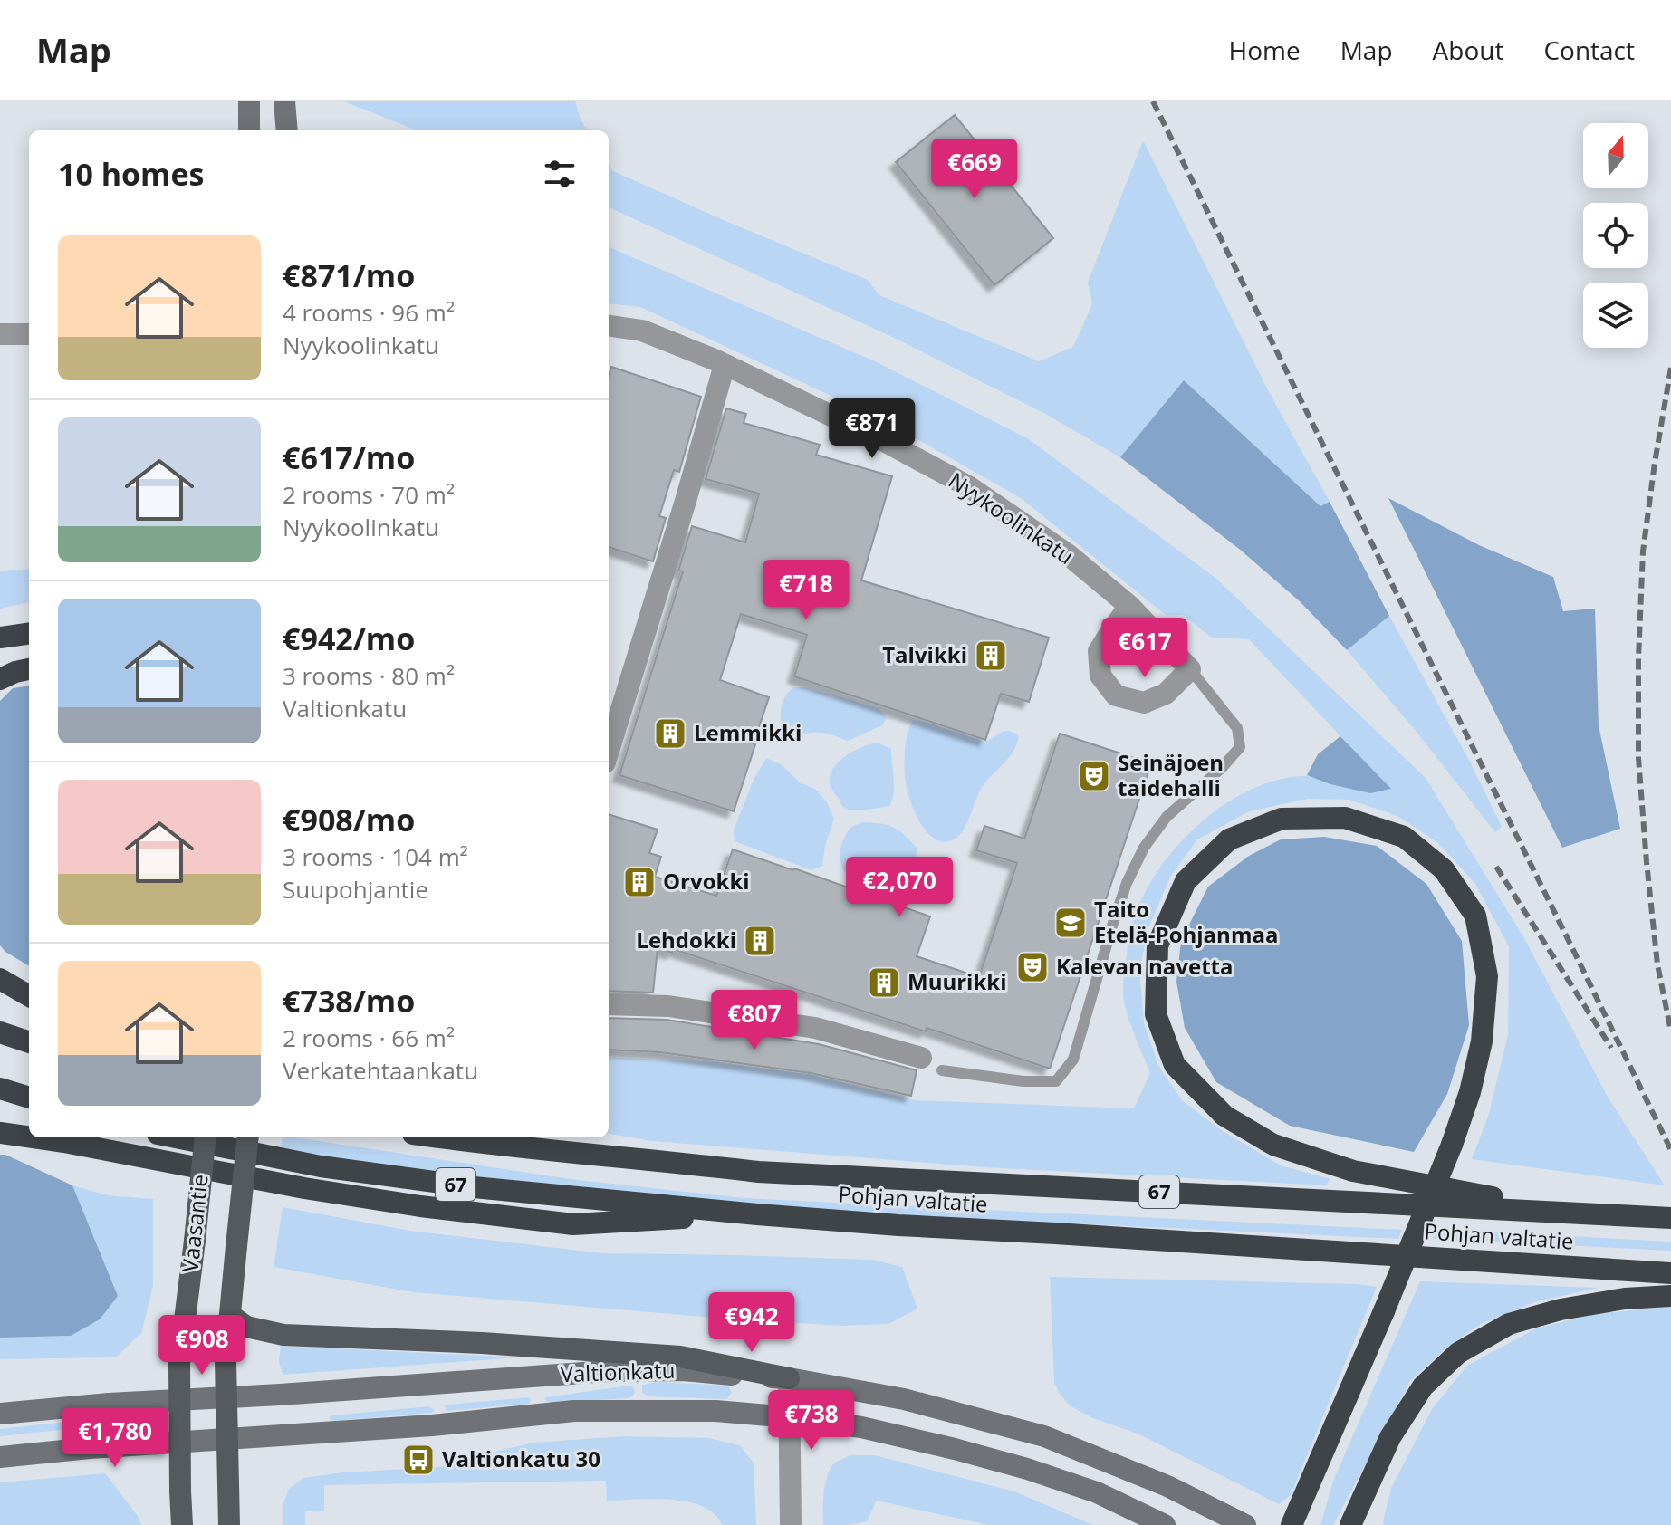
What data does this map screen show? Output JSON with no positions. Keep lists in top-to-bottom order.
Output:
{
  "streets": {
    "highway": ["67", "Pohjan valtatie"],
    "main road": ["Vaasantie", "Valtionkatu"],
    "street": ["Nyykoolinkatu"]
  },
  "crossings": [
    ["Vaasantie", "Valtionkatu"]
  ],
  "places": {
    "building": [
      "Talvikki",
      "Lemmikki",
      "Orvokki",
      "Lehdokki",
      "Muurikki"
    ],
    "theatre": ["Seinäjoen taidehalli", "Kalevan navetta"],
    "school or university": ["Taito Etelä-Pohjanmaa"],
    "bus stop": ["Valtionkatu 30"]
  },
  "north": "top",
  "page": {
    "header": "Map",
    "nav": [
      "Home",
      "Map",
      "About",
      "Contact"
    ],
    "heading": "10 homes",
    "price": [
      "€669",
      "€871",
      "€718",
      "€617",
      "€2,070",
      "€807",
      "€942",
      "€908",
      "€738",
      "€1,780"
    ],
    "list": [
      {
        "name": "€871/mo",
        "note": "4 rooms · 96 m² · Nyykoolinkatu"
      },
      {
        "name": "€617/mo",
        "note": "2 rooms · 70 m² · Nyykoolinkatu"
      },
      {
        "name": "€942/mo",
        "note": "3 rooms · 80 m² · Valtionkatu"
      },
      {
        "name": "€908/mo",
        "note": "3 rooms · 104 m² · Suupohjantie"
      },
      {
        "name": "€738/mo",
        "note": "2 rooms · 66 m² · Verkatehtaankatu"
      }
    ]
  }
}
